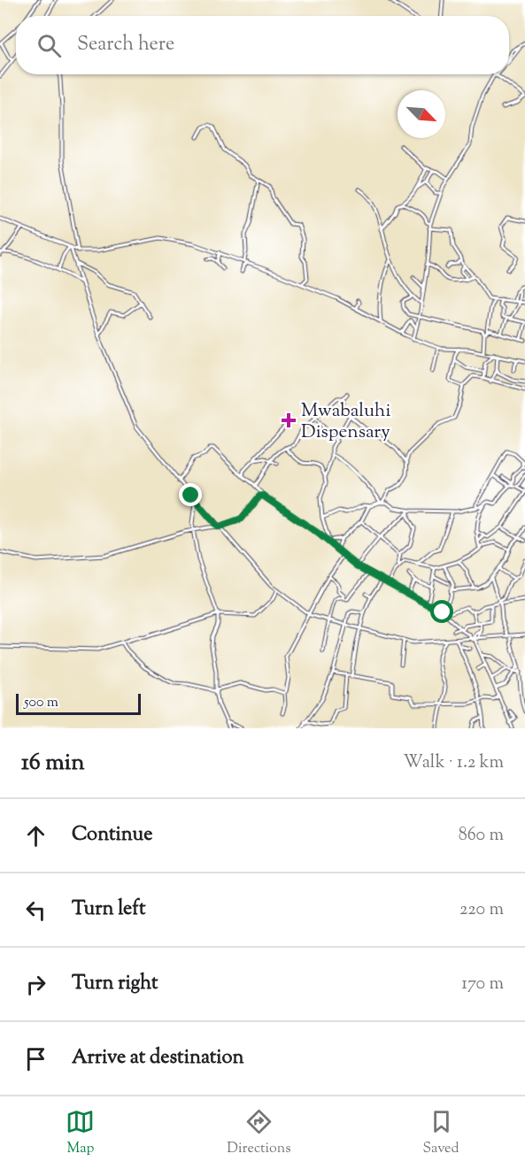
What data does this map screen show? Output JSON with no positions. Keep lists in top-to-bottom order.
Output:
{
  "places": {
    "health": ["Mwabaluhi Dispensary"]
  },
  "scale_bar": "500 m",
  "north": "bottom right",
  "page": {
    "search": "Search here",
    "scale": "500 m",
    "heading": ["16 min", "Walk · 1.2 km"],
    "list": [
      ["Continue", "860 m"],
      ["Turn left", "220 m"],
      ["Turn right", "170 m"],
      "Arrive at destination"
    ],
    "nav": ["Map", "Directions", "Saved"]
  }
}
